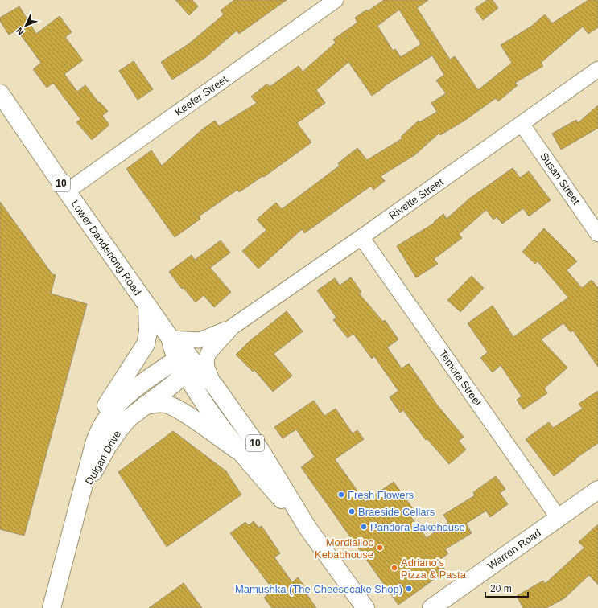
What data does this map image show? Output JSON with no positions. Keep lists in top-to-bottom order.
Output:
{
  "streets": {
    "main road": [
      "10",
      "Lower Dandenong Road",
      "Duigan Drive",
      "Warren Road"
    ],
    "street": [
      "Keefer Street",
      "Susan Street",
      "Rivette Street",
      "Temora Street"
    ]
  },
  "crossings": [
    ["Keefer Street", "Lower Dandenong Road"],
    ["Susan Street", "Rivette Street"],
    ["Rivette Street", "Lower Dandenong Road"],
    ["Rivette Street", "Temora Street"],
    ["Lower Dandenong Road", "Duigan Drive"],
    ["Temora Street", "Warren Road"]
  ],
  "places": [
    "Fresh Flowers",
    "Braeside Cellars",
    "Pandora Bakehouse",
    "Mordialloc Kebabhouse",
    "Adriano's Pizza & Pasta",
    "Mamushka (The Cheesecake Shop)"
  ],
  "scale_bar": "20 m",
  "north": "bottom left"
}
